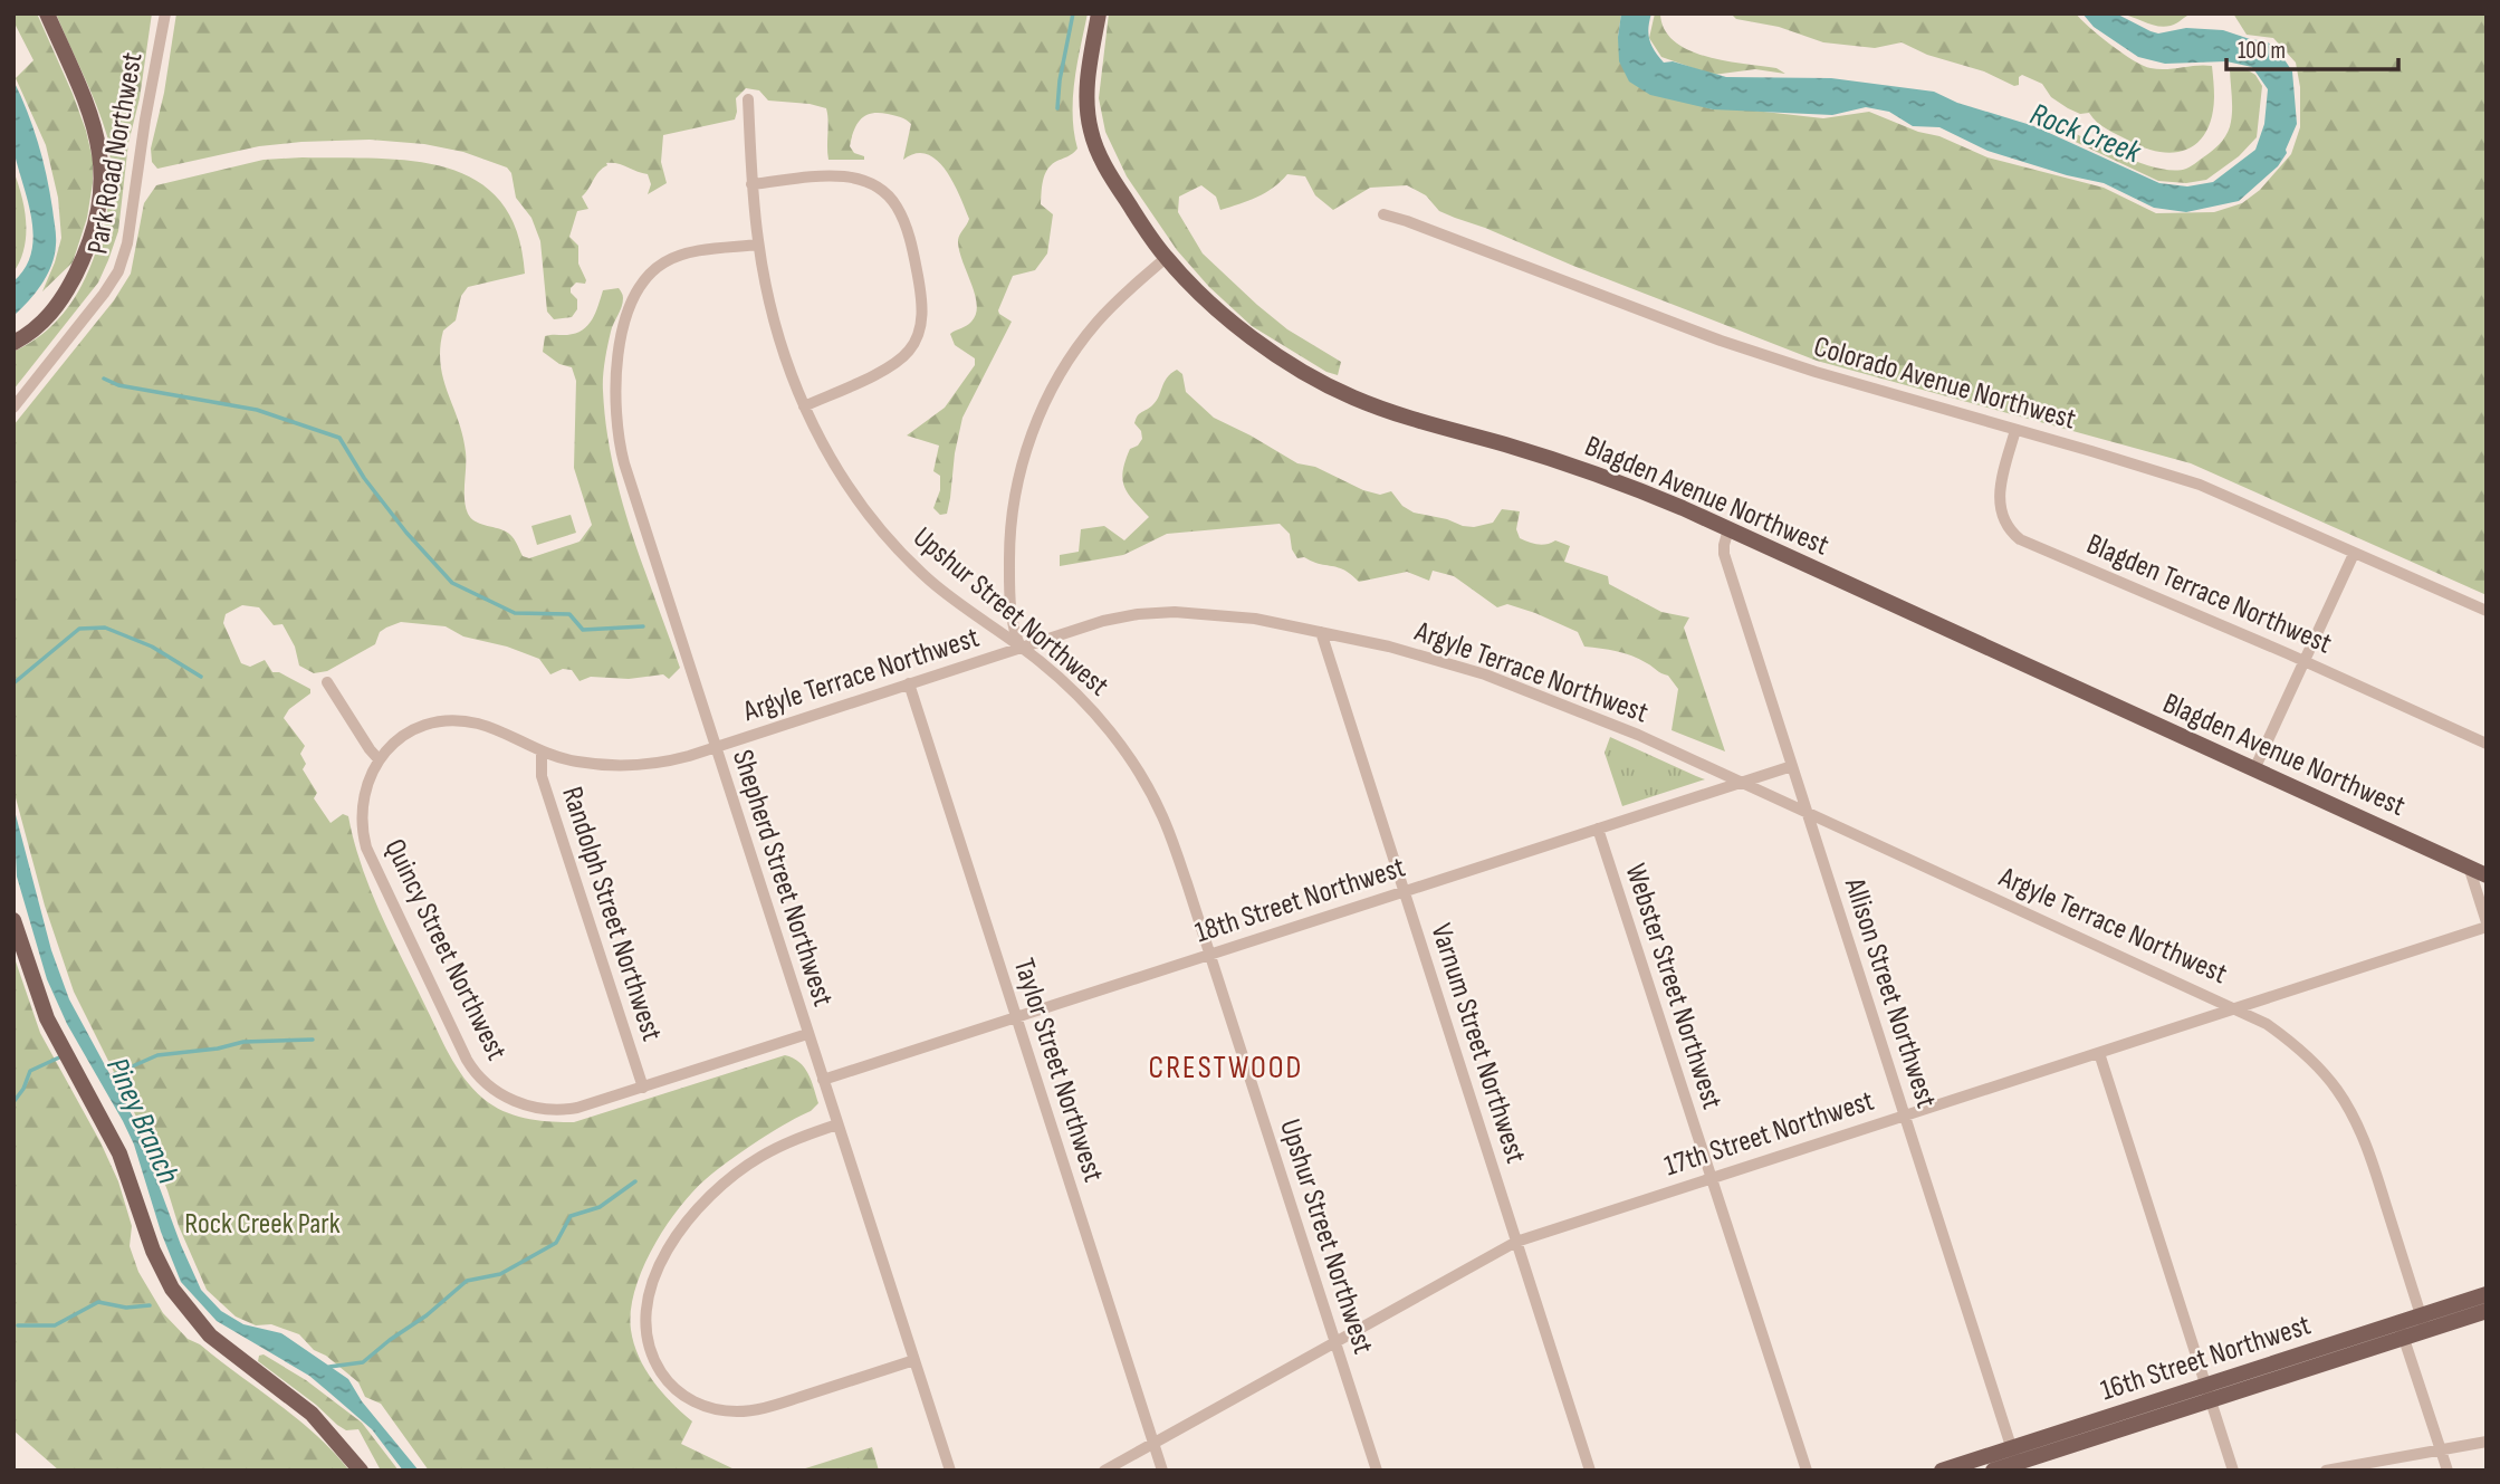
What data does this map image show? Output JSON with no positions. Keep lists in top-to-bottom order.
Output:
{
  "streets": {
    "main road": ["Blagden Avenue Northwest", "16th Street Northwest"],
    "street": [
      "Park Road Northwest",
      "Colorado Avenue Northwest",
      "Blagden Terrace Northwest",
      "Upshur Street Northwest",
      "Argyle Terrace Northwest",
      "Shepherd Street Northwest",
      "18th Street Northwest",
      "Randolph Street Northwest",
      "Quincy Street Northwest",
      "Webster Street Northwest",
      "Allison Street Northwest",
      "Varnum Street Northwest",
      "Taylor Street Northwest",
      "17th Street Northwest"
    ]
  },
  "crossings": [
    ["Colorado Avenue Northwest", "Blagden Terrace Northwest"],
    ["Blagden Avenue Northwest", "Allison Street Northwest"],
    ["Upshur Street Northwest", "Argyle Terrace Northwest"],
    ["Upshur Street Northwest", "Shepherd Street Northwest"],
    ["Upshur Street Northwest", "18th Street Northwest"],
    ["Upshur Street Northwest", "17th Street Northwest"],
    ["Argyle Terrace Northwest", "Shepherd Street Northwest"],
    ["Argyle Terrace Northwest", "18th Street Northwest"],
    ["Argyle Terrace Northwest", "Randolph Street Northwest"],
    ["Argyle Terrace Northwest", "Quincy Street Northwest"],
    ["Argyle Terrace Northwest", "Allison Street Northwest"],
    ["Argyle Terrace Northwest", "Varnum Street Northwest"],
    ["Argyle Terrace Northwest", "Taylor Street Northwest"],
    ["Argyle Terrace Northwest", "17th Street Northwest"],
    ["Argyle Terrace Northwest", "16th Street Northwest"],
    ["Shepherd Street Northwest", "18th Street Northwest"],
    ["18th Street Northwest", "Webster Street Northwest"],
    ["18th Street Northwest", "Allison Street Northwest"],
    ["18th Street Northwest", "Varnum Street Northwest"],
    ["18th Street Northwest", "Taylor Street Northwest"],
    ["Randolph Street Northwest", "Quincy Street Northwest"],
    ["Webster Street Northwest", "17th Street Northwest"],
    ["Allison Street Northwest", "17th Street Northwest"],
    ["Allison Street Northwest", "16th Street Northwest"],
    ["Varnum Street Northwest", "17th Street Northwest"],
    ["Taylor Street Northwest", "17th Street Northwest"]
  ],
  "districts": ["CRESTWOOD"],
  "water": ["Rock Creek", "Piney Branch"],
  "parks": ["Rock Creek Park"],
  "scale_bar": "100 m"
}
